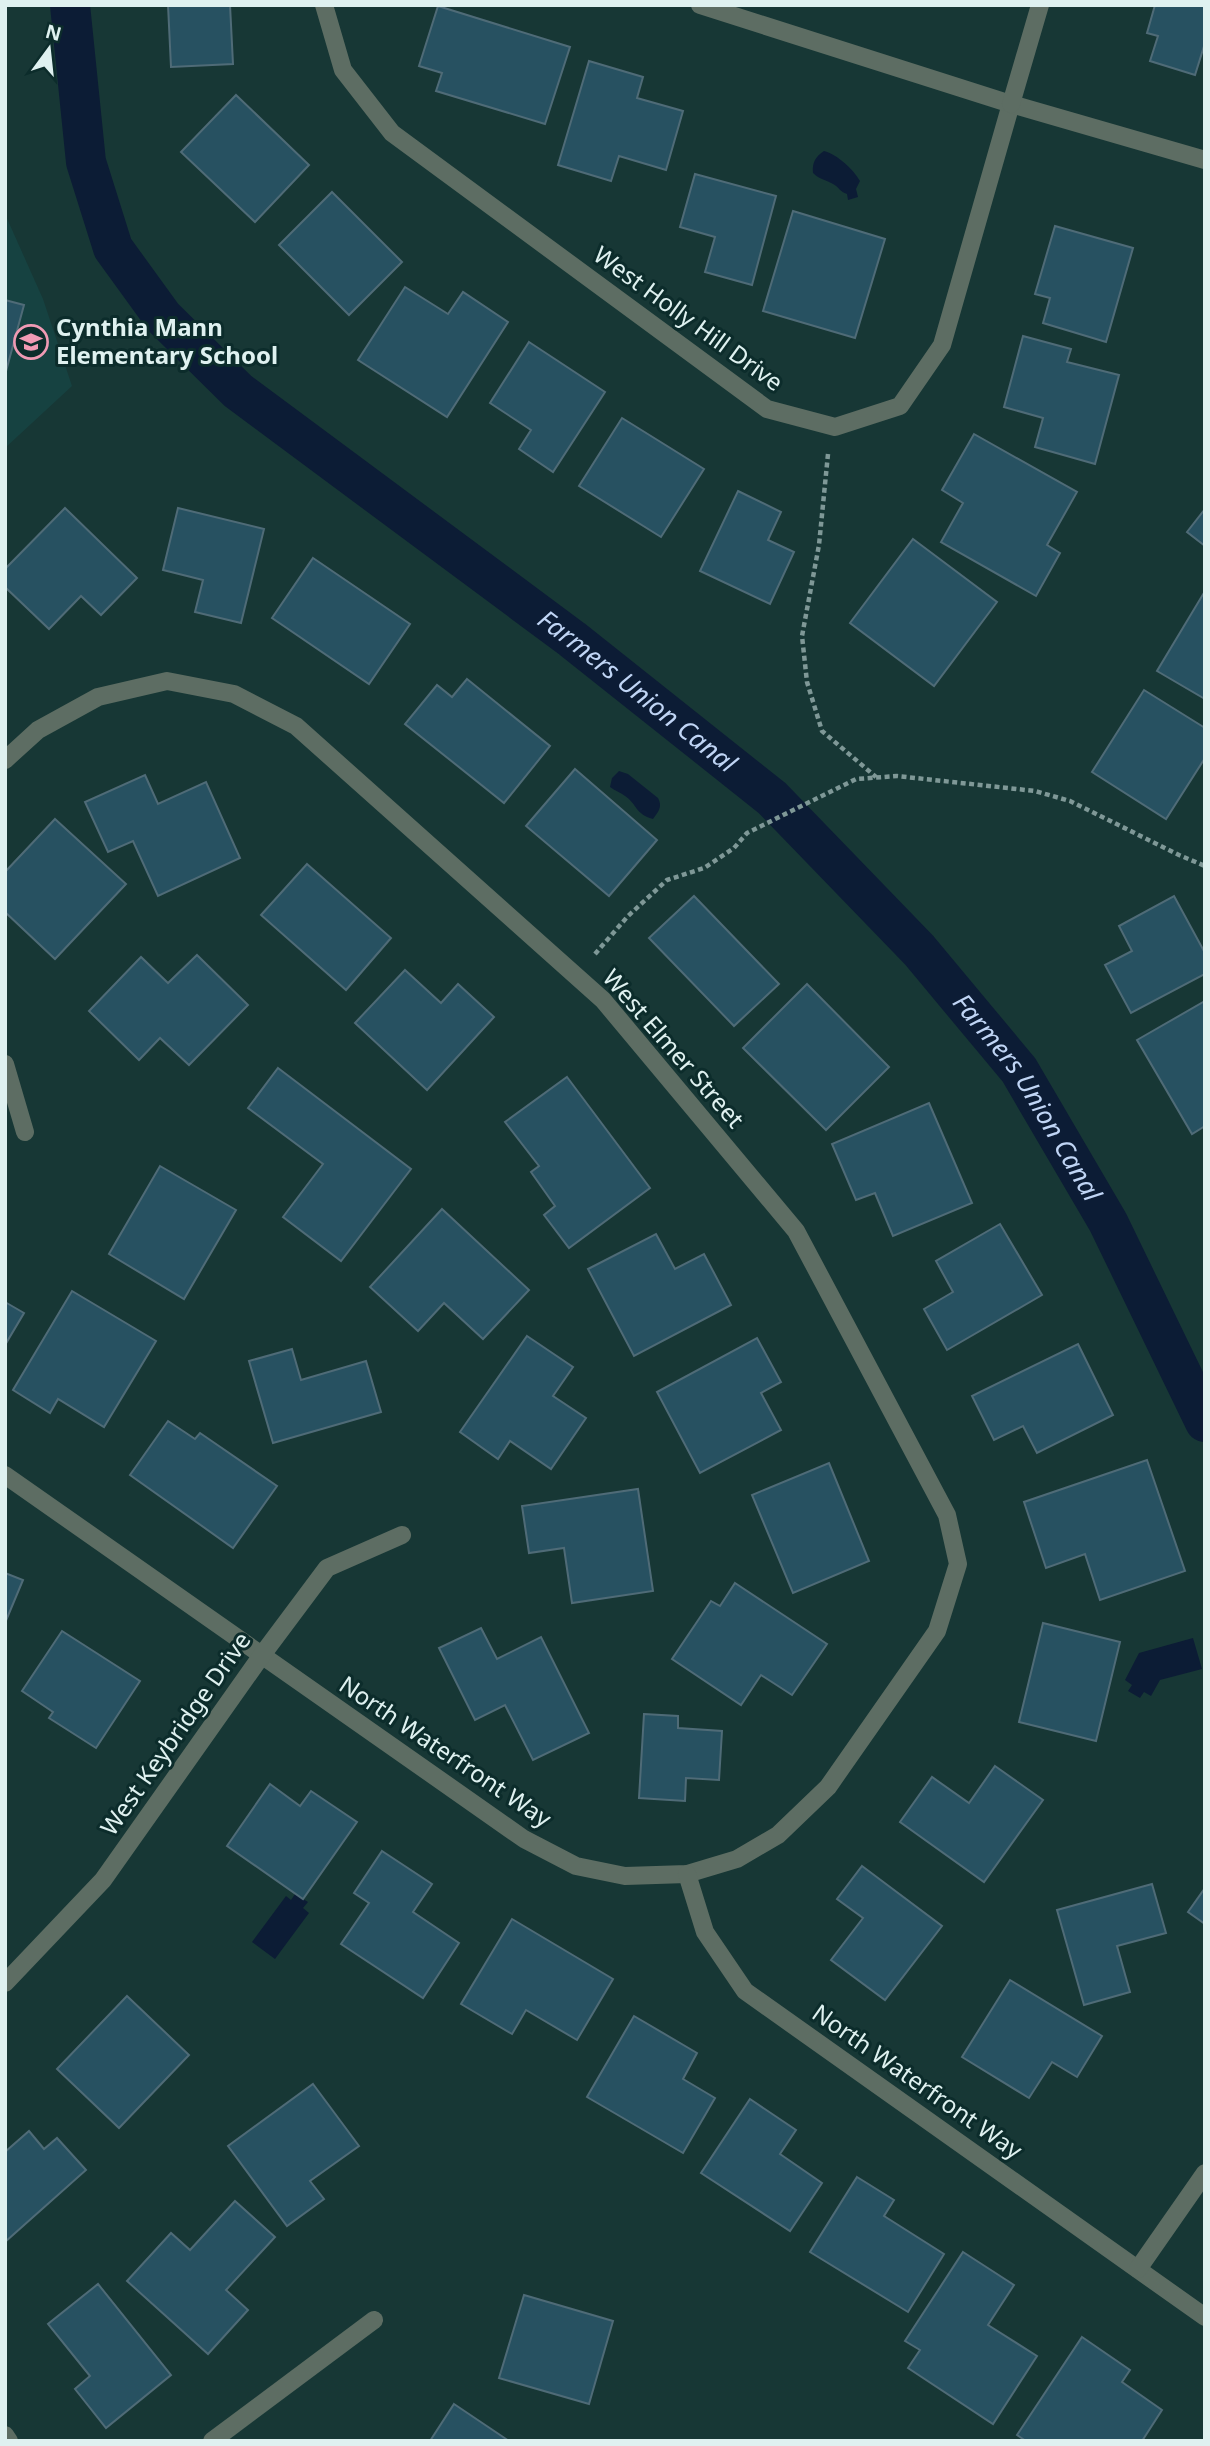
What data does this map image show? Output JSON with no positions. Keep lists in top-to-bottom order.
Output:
{
  "streets": {
    "street": [
      "West Holly Hill Drive",
      "West Elmer Street",
      "West Keybridge Drive",
      "North Waterfront Way"
    ]
  },
  "crossings": [
    ["West Elmer Street", "North Waterfront Way"],
    ["West Keybridge Drive", "North Waterfront Way"]
  ],
  "water": ["Farmers Union Canal"],
  "places": {
    "school or university": ["Cynthia Mann Elementary School"]
  },
  "north": "top"
}
